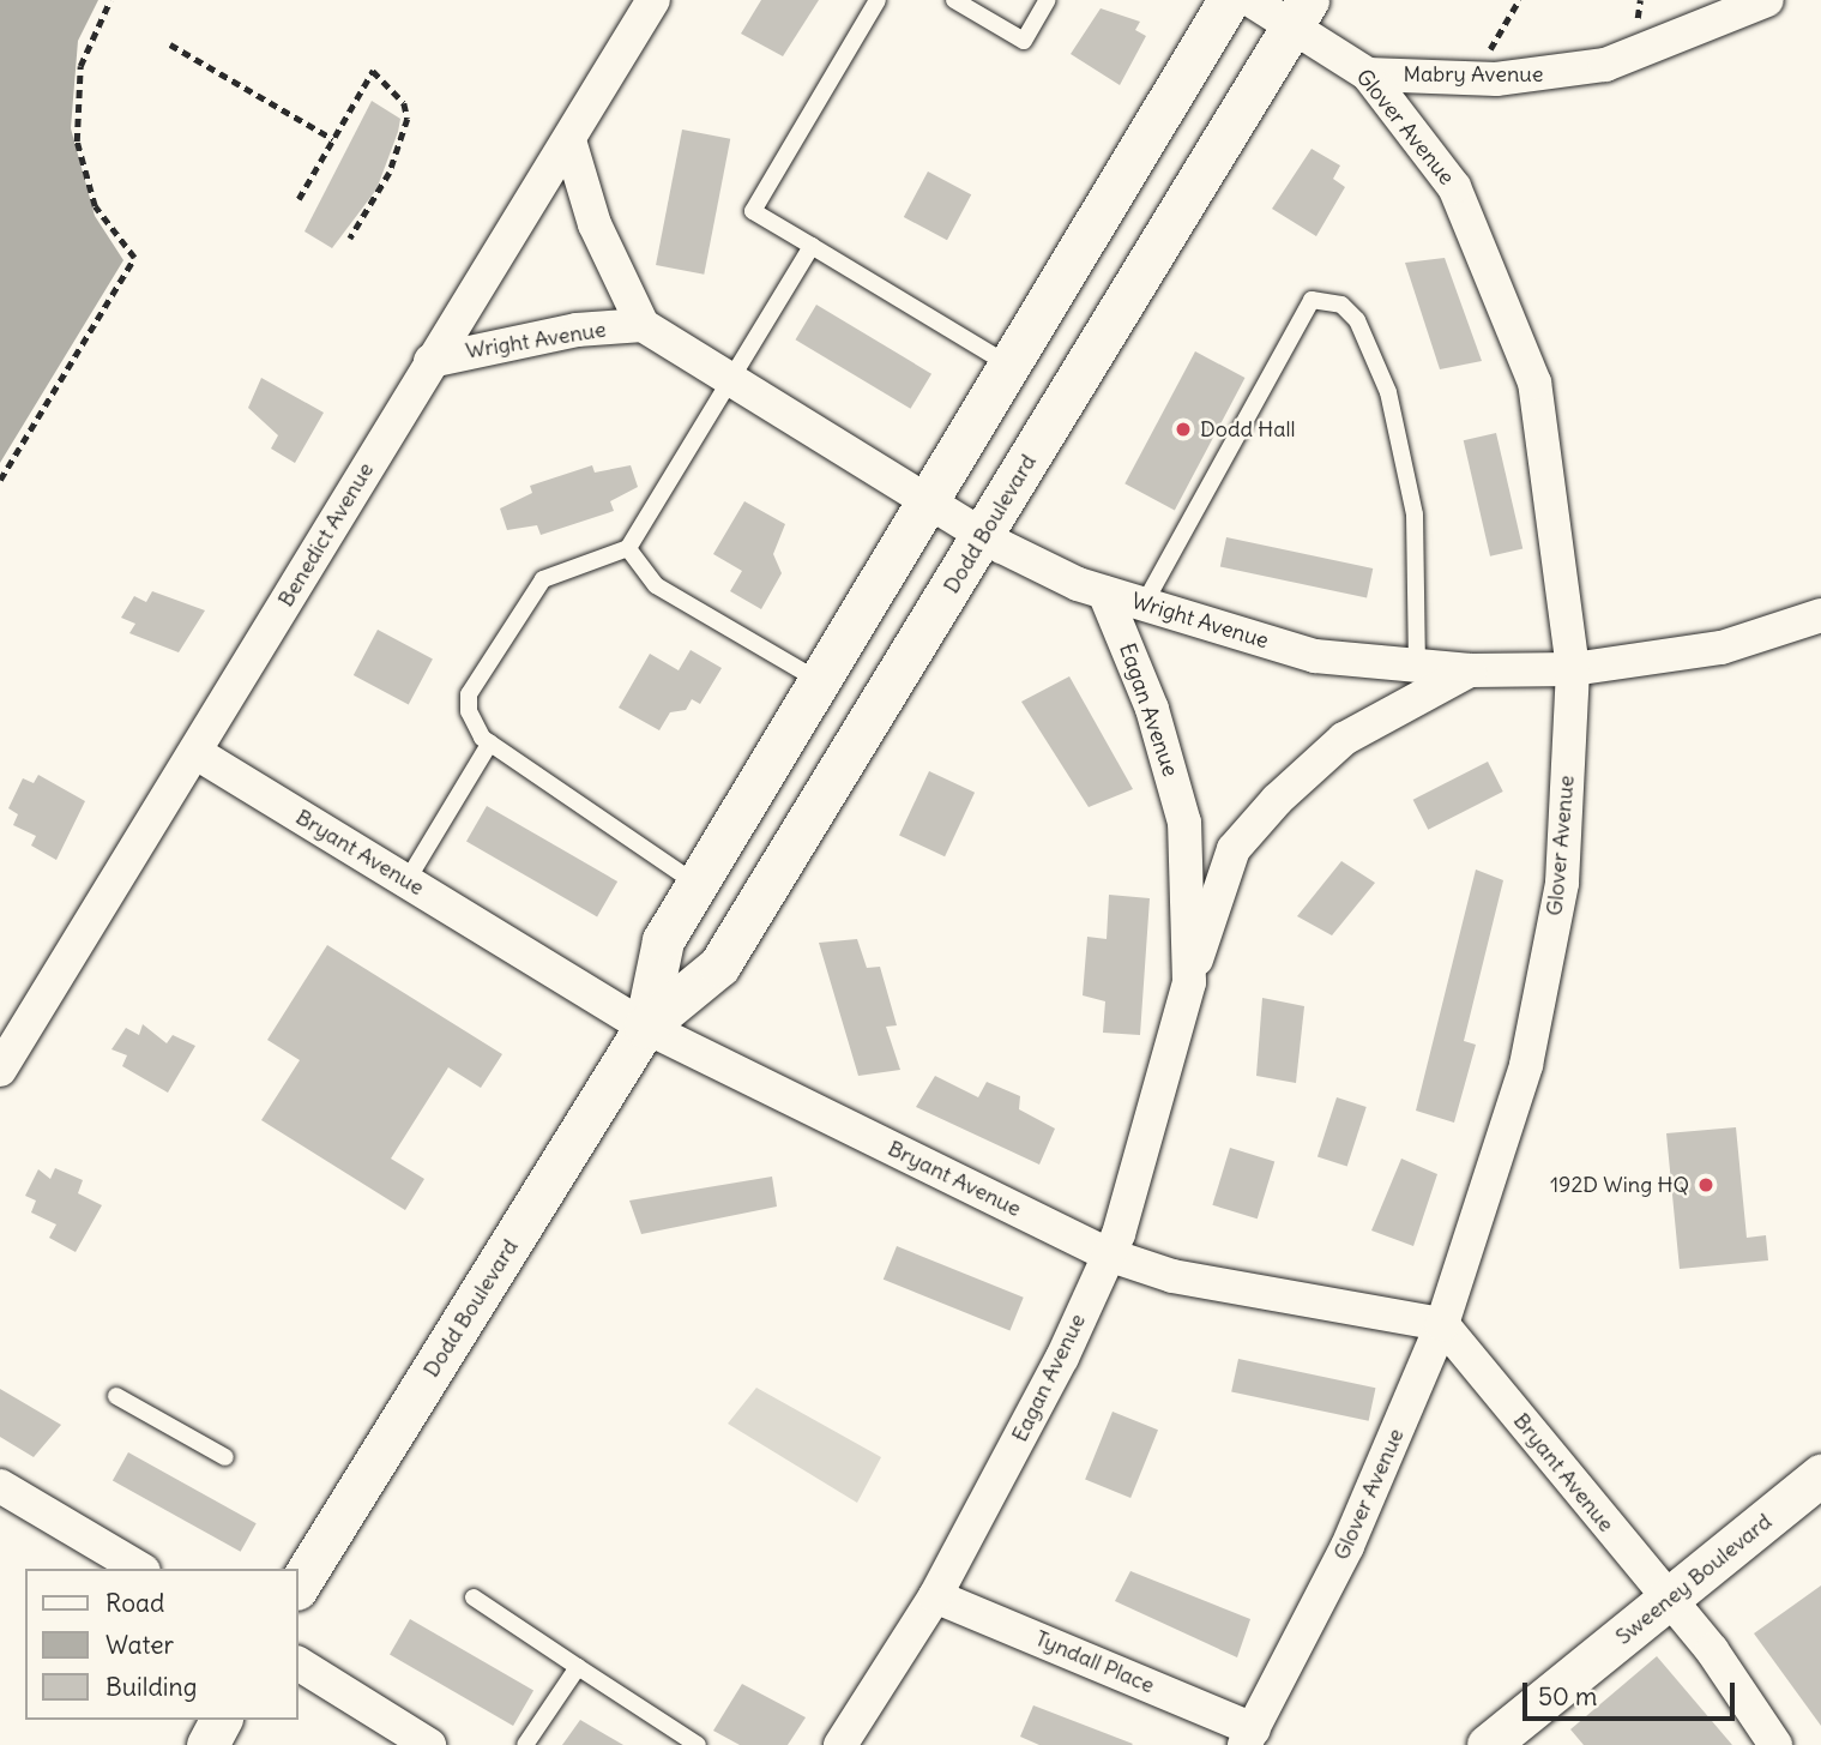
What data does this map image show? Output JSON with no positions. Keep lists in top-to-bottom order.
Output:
{
  "streets": {
    "street": [
      "Mabry Avenue",
      "Glover Avenue",
      "Wright Avenue",
      "Dodd Boulevard",
      "Benedict Avenue",
      "Eagan Avenue",
      "Bryant Avenue",
      "Sweeney Boulevard",
      "Tyndall Place"
    ]
  },
  "crossings": [
    ["Mabry Avenue", "Glover Avenue"],
    ["Glover Avenue", "Wright Avenue"],
    ["Glover Avenue", "Dodd Boulevard"],
    ["Glover Avenue", "Bryant Avenue"],
    ["Glover Avenue", "Tyndall Place"],
    ["Wright Avenue", "Dodd Boulevard"],
    ["Wright Avenue", "Benedict Avenue"],
    ["Wright Avenue", "Eagan Avenue"],
    ["Dodd Boulevard", "Bryant Avenue"],
    ["Benedict Avenue", "Bryant Avenue"],
    ["Eagan Avenue", "Bryant Avenue"],
    ["Eagan Avenue", "Tyndall Place"],
    ["Bryant Avenue", "Sweeney Boulevard"]
  ],
  "places": ["Dodd Hall", "192D Wing HQ"],
  "legend": ["Road", "Water", "Building"],
  "scale_bar": "50 m"
}
